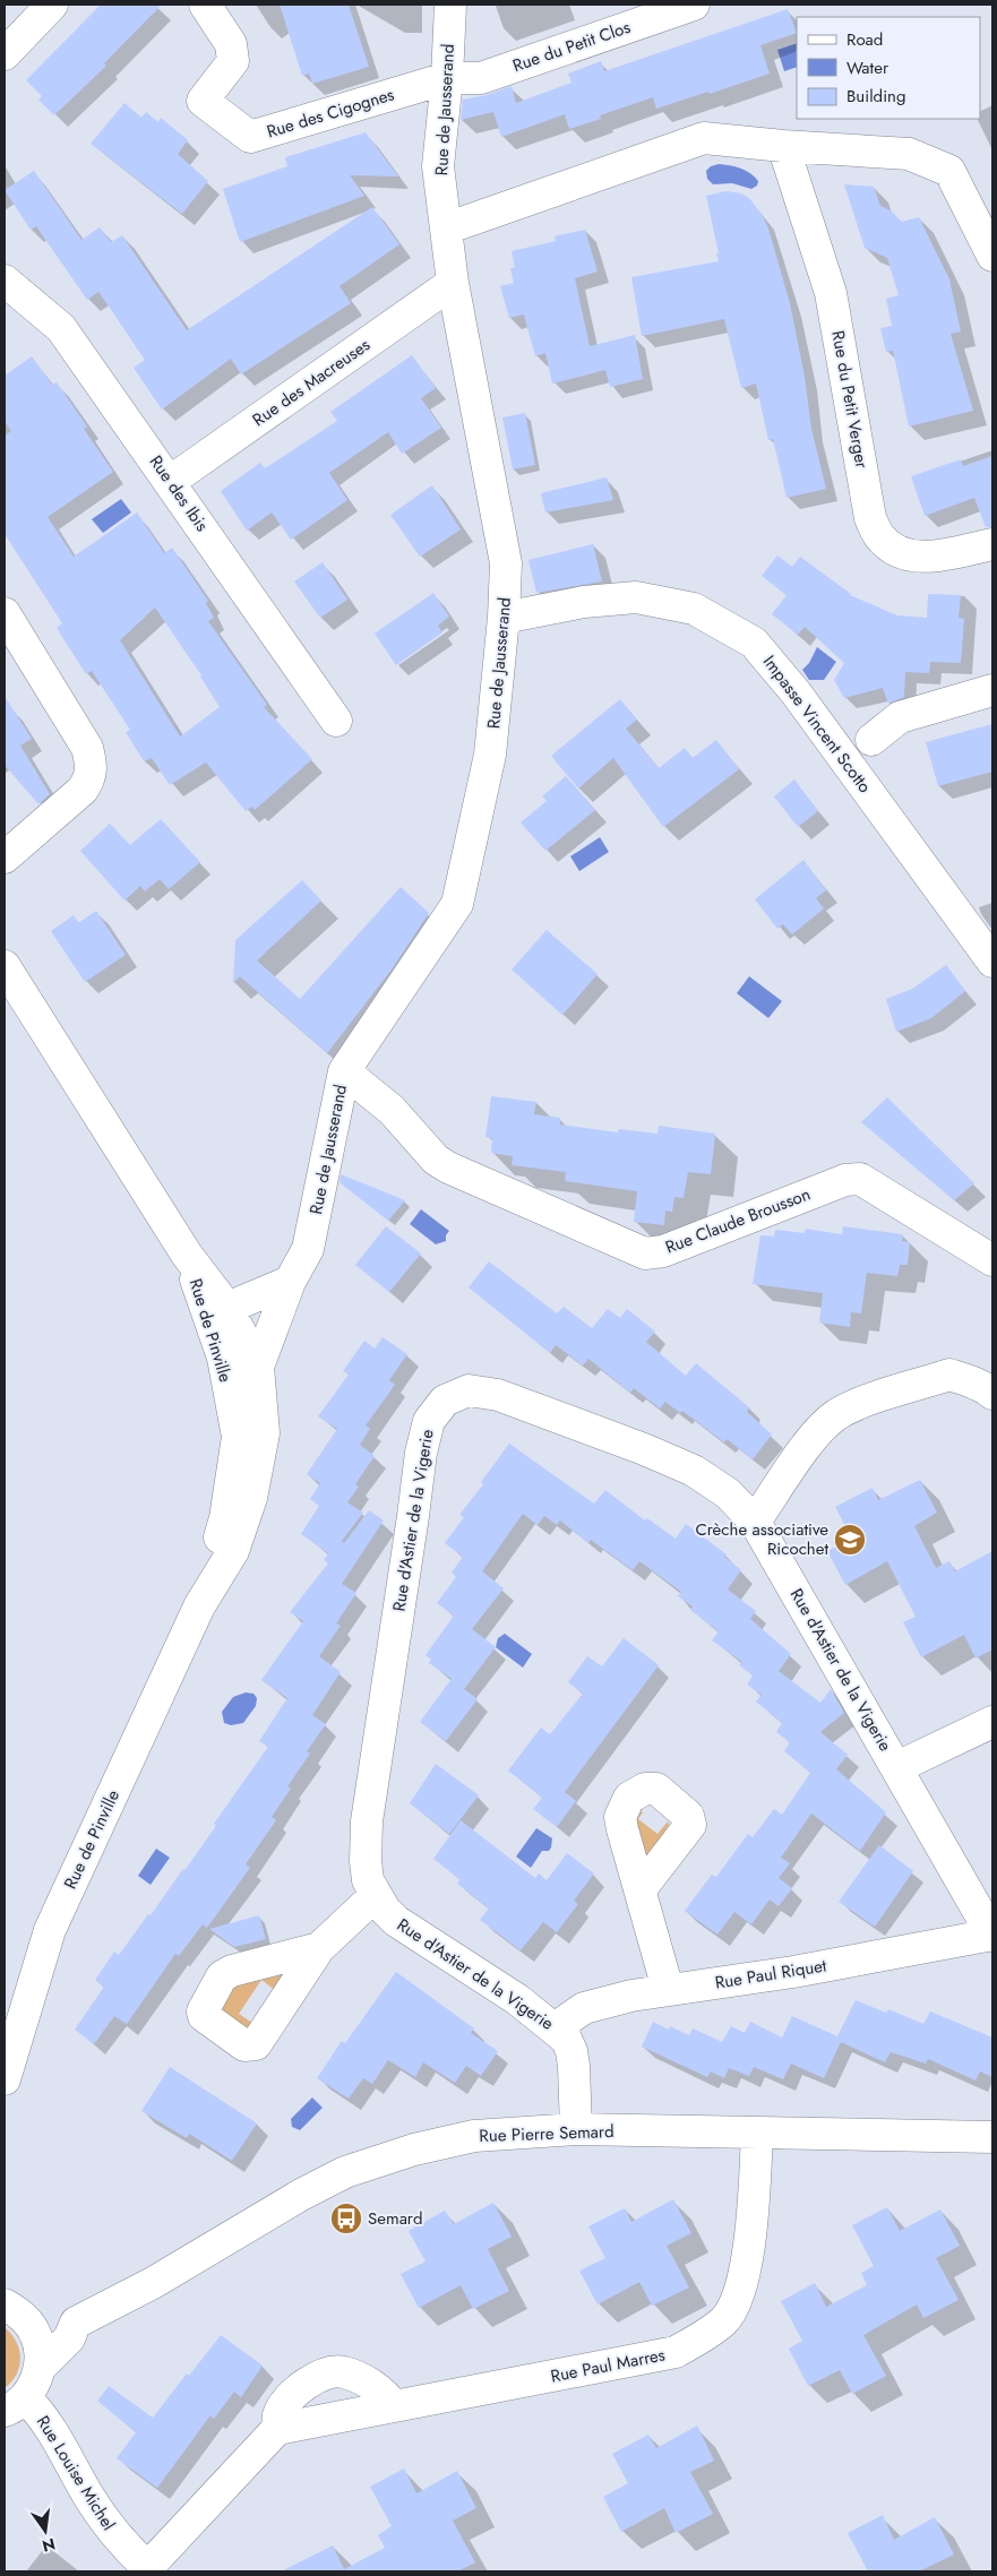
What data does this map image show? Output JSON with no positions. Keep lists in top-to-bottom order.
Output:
{
  "streets": {
    "street": [
      "Rue du Petit Clos",
      "Rue de Jausserand",
      "Rue des Cigognes",
      "Rue des Macreuses",
      "Rue du Petit Verger",
      "Rue des Ibis",
      "Impasse Vincent Scotto",
      "Rue Claude Brousson",
      "Rue de Pinville",
      "Rue d'Astier de la Vigerie",
      "Rue Paul Riquet",
      "Rue Pierre Semard",
      "Rue Paul Marres",
      "Rue Louise Michel"
    ]
  },
  "crossings": [
    ["Rue du Petit Clos", "Rue de Jausserand"],
    ["Rue du Petit Clos", "Rue des Cigognes"],
    ["Rue de Jausserand", "Rue des Cigognes"],
    ["Rue de Jausserand", "Rue des Macreuses"],
    ["Rue de Jausserand", "Impasse Vincent Scotto"],
    ["Rue de Jausserand", "Rue Claude Brousson"],
    ["Rue de Jausserand", "Rue de Pinville"],
    ["Rue des Macreuses", "Rue des Ibis"],
    ["Rue d'Astier de la Vigerie", "Rue Paul Riquet"],
    ["Rue d'Astier de la Vigerie", "Rue Pierre Semard"],
    ["Rue Pierre Semard", "Rue Paul Marres"]
  ],
  "places": {
    "school or university": ["Crèche associative Ricochet"],
    "bus stop": ["Semard"]
  },
  "legend": ["Road", "Water", "Building"],
  "north": "bottom"
}
